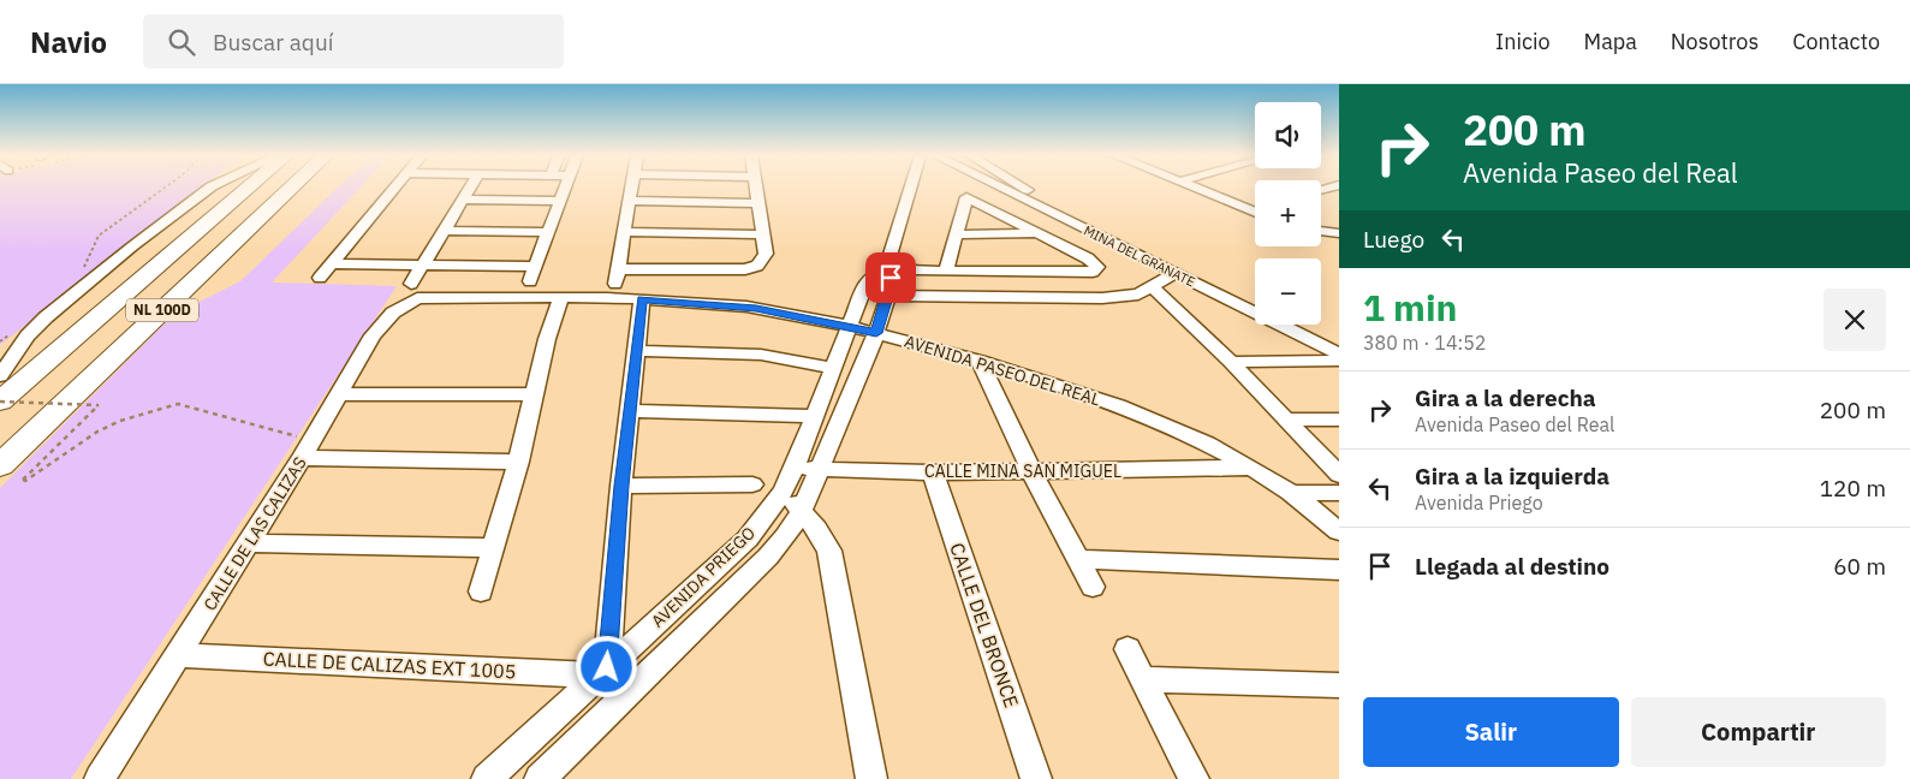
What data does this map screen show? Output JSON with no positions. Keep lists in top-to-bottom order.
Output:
{
  "streets": {
    "highway": ["NL 100D"],
    "street": [
      "MINA DEL GRANATE",
      "AVENIDA PASEO DEL REAL",
      "CALLE MINA SAN MIGUEL",
      "CALLE DE LAS CALIZAS",
      "AVENIDA PRIEGO",
      "CALLE DEL BRONCE",
      "CALLE DE CALIZAS EXT 1005"
    ]
  },
  "crossings": [
    ["AVENIDA PASEO DEL REAL", "CALLE MINA SAN MIGUEL"],
    ["AVENIDA PASEO DEL REAL", "CALLE DE LAS CALIZAS"],
    ["AVENIDA PASEO DEL REAL", "AVENIDA PRIEGO"],
    ["CALLE MINA SAN MIGUEL", "AVENIDA PRIEGO"],
    ["CALLE MINA SAN MIGUEL", "CALLE DEL BRONCE"],
    ["CALLE DE LAS CALIZAS", "CALLE DE CALIZAS EXT 1005"],
    ["AVENIDA PRIEGO", "CALLE DE CALIZAS EXT 1005"]
  ],
  "page": {
    "header": "Navio",
    "search": "Buscar aquí",
    "nav": [
      "Inicio",
      "Mapa",
      "Nosotros",
      "Contacto"
    ],
    "turn": ["200 m", "Avenida Paseo del Real"],
    "map_buttons": ["+", "−"],
    "then": "Luego",
    "heading": ["1 min", "380 m · 14:52"],
    "list": [
      {
        "name": "Gira a la derecha",
        "note": "Avenida Paseo del Real",
        "value": "200 m"
      },
      {
        "name": "Gira a la izquierda",
        "note": "Avenida Priego",
        "value": "120 m"
      },
      {
        "name": "Llegada al destino",
        "value": "60 m"
      }
    ],
    "buttons": ["Salir", "Compartir"]
  }
}
